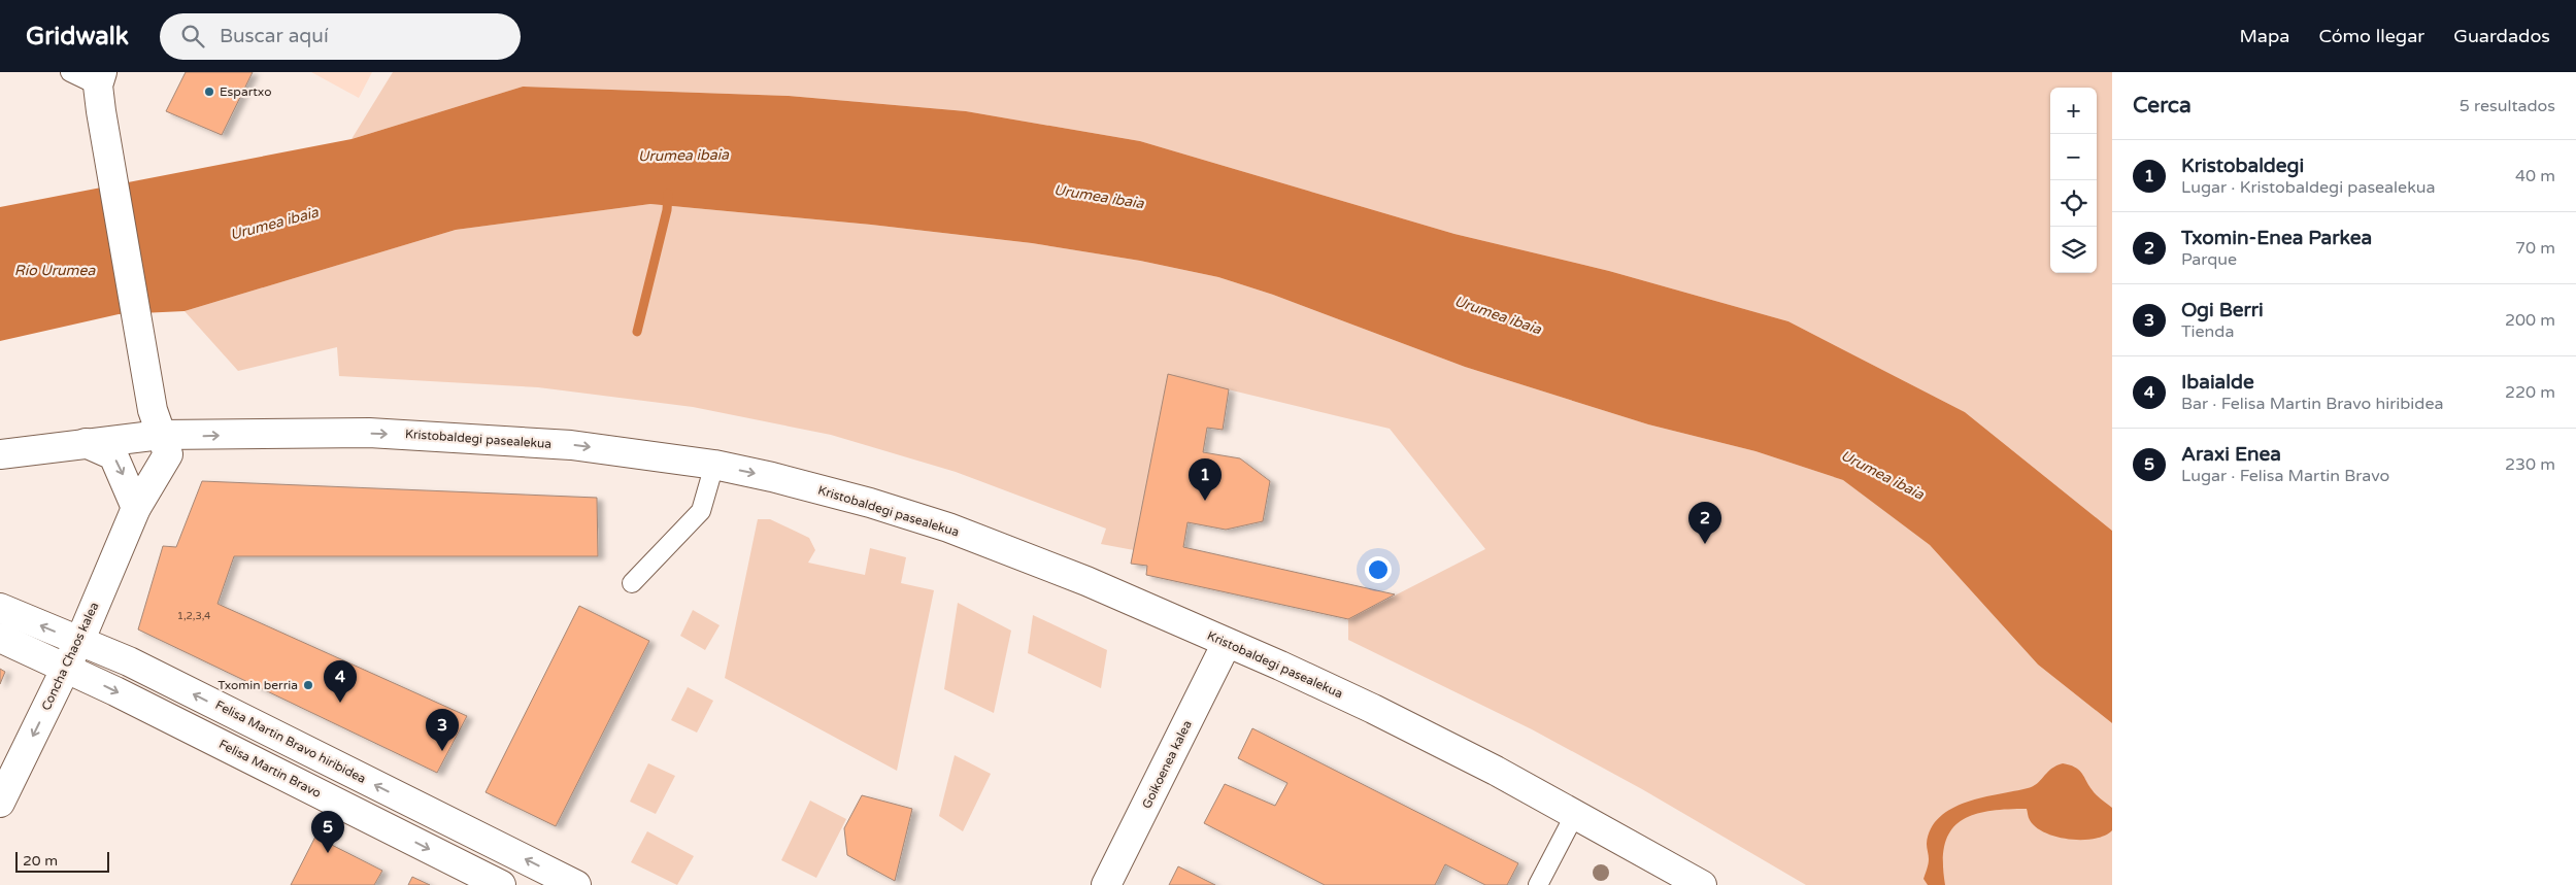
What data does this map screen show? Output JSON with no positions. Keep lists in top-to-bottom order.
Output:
{
  "streets": {
    "street": [
      "Kristobaldegi pasealekua",
      "Concha Chaos kalea",
      "Felisa Martin Bravo hiribidea",
      "Goikoenea kalea",
      "Felisa Martin Bravo"
    ]
  },
  "crossings": [
    ["Kristobaldegi pasealekua", "Concha Chaos kalea"],
    ["Kristobaldegi pasealekua", "Goikoenea kalea"],
    ["Concha Chaos kalea", "Felisa Martin Bravo hiribidea"],
    ["Concha Chaos kalea", "Felisa Martin Bravo"]
  ],
  "one_way": [
    "Kristobaldegi pasealekua",
    "Concha Chaos kalea",
    "Felisa Martin Bravo hiribidea",
    "Felisa Martin Bravo"
  ],
  "water": ["Urumea ibaia", "Río Urumea"],
  "places": ["Espartxo", "Txomin berria"],
  "house_numbers": ["1,2,3,4"],
  "scale_bar": "20 m",
  "page": {
    "header": "Gridwalk",
    "search": "Buscar aquí",
    "nav": ["Mapa", "Cómo llegar", "Guardados"],
    "heading": ["Cerca", "5 resultados"],
    "map_buttons": ["+", "−"],
    "list": [
      {
        "mark": "1",
        "name": "Kristobaldegi",
        "note": "Lugar · Kristobaldegi pasealekua",
        "value": "40 m"
      },
      {
        "mark": "2",
        "name": "Txomin-Enea Parkea",
        "note": "Parque",
        "value": "70 m"
      },
      {
        "mark": "3",
        "name": "Ogi Berri",
        "note": "Tienda",
        "value": "200 m"
      },
      {
        "mark": "4",
        "name": "Ibaialde",
        "note": "Bar · Felisa Martin Bravo hiribidea",
        "value": "220 m"
      },
      {
        "mark": "5",
        "name": "Araxi Enea",
        "note": "Lugar · Felisa Martin Bravo",
        "value": "230 m"
      }
    ],
    "pins": [
      "1",
      "2",
      "4",
      "3",
      "5"
    ],
    "scale": "20 m"
  }
}
